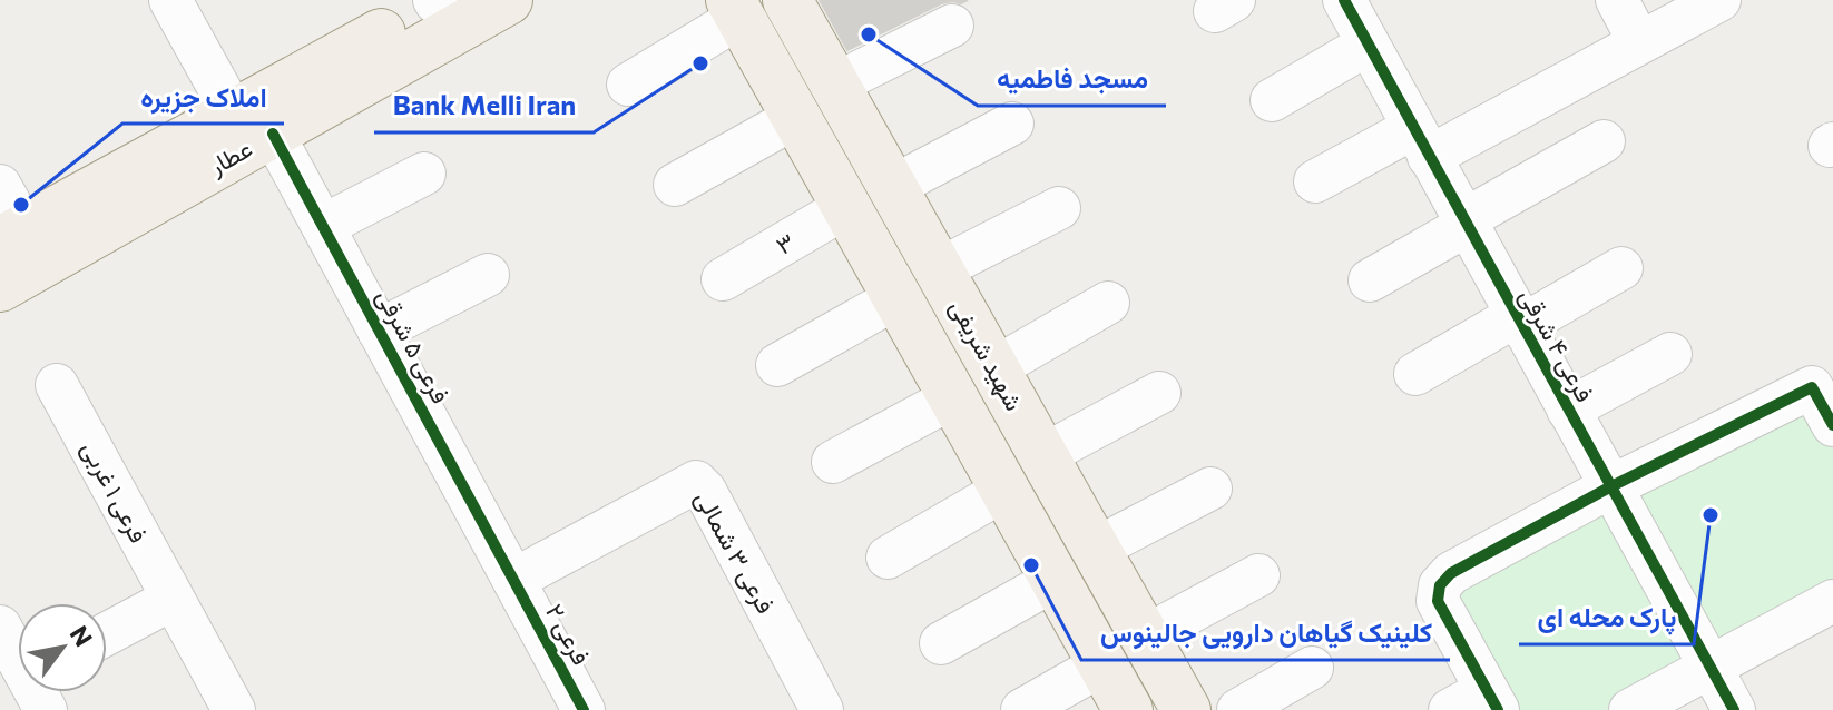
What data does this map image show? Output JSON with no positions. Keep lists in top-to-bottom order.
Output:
{
  "streets": {
    "main road": ["عطار", "شهید شریفی"],
    "street": [
      "۳",
      "فرعی ۴ شرقی",
      "فرعی ۵ شرقی",
      "فرعی ۱ غربی",
      "فرعی ۳ شمالی",
      "فرعی ۲"
    ]
  },
  "crossings": [
    ["عطار", "فرعی ۵ شرقی"],
    ["۳", "شهید شریفی"],
    ["فرعی ۵ شرقی", "فرعی ۳ شمالی"],
    ["فرعی ۵ شرقی", "فرعی ۲"],
    ["فرعی ۳ شمالی", "فرعی ۲"]
  ],
  "places": [
    "مسجد فاطمیه",
    "Bank Melli Iran",
    "املاک جزیره",
    "پارک محله ای",
    "کلینیک گیاهان دارویی جالینوس"
  ],
  "north": "top right"
}
